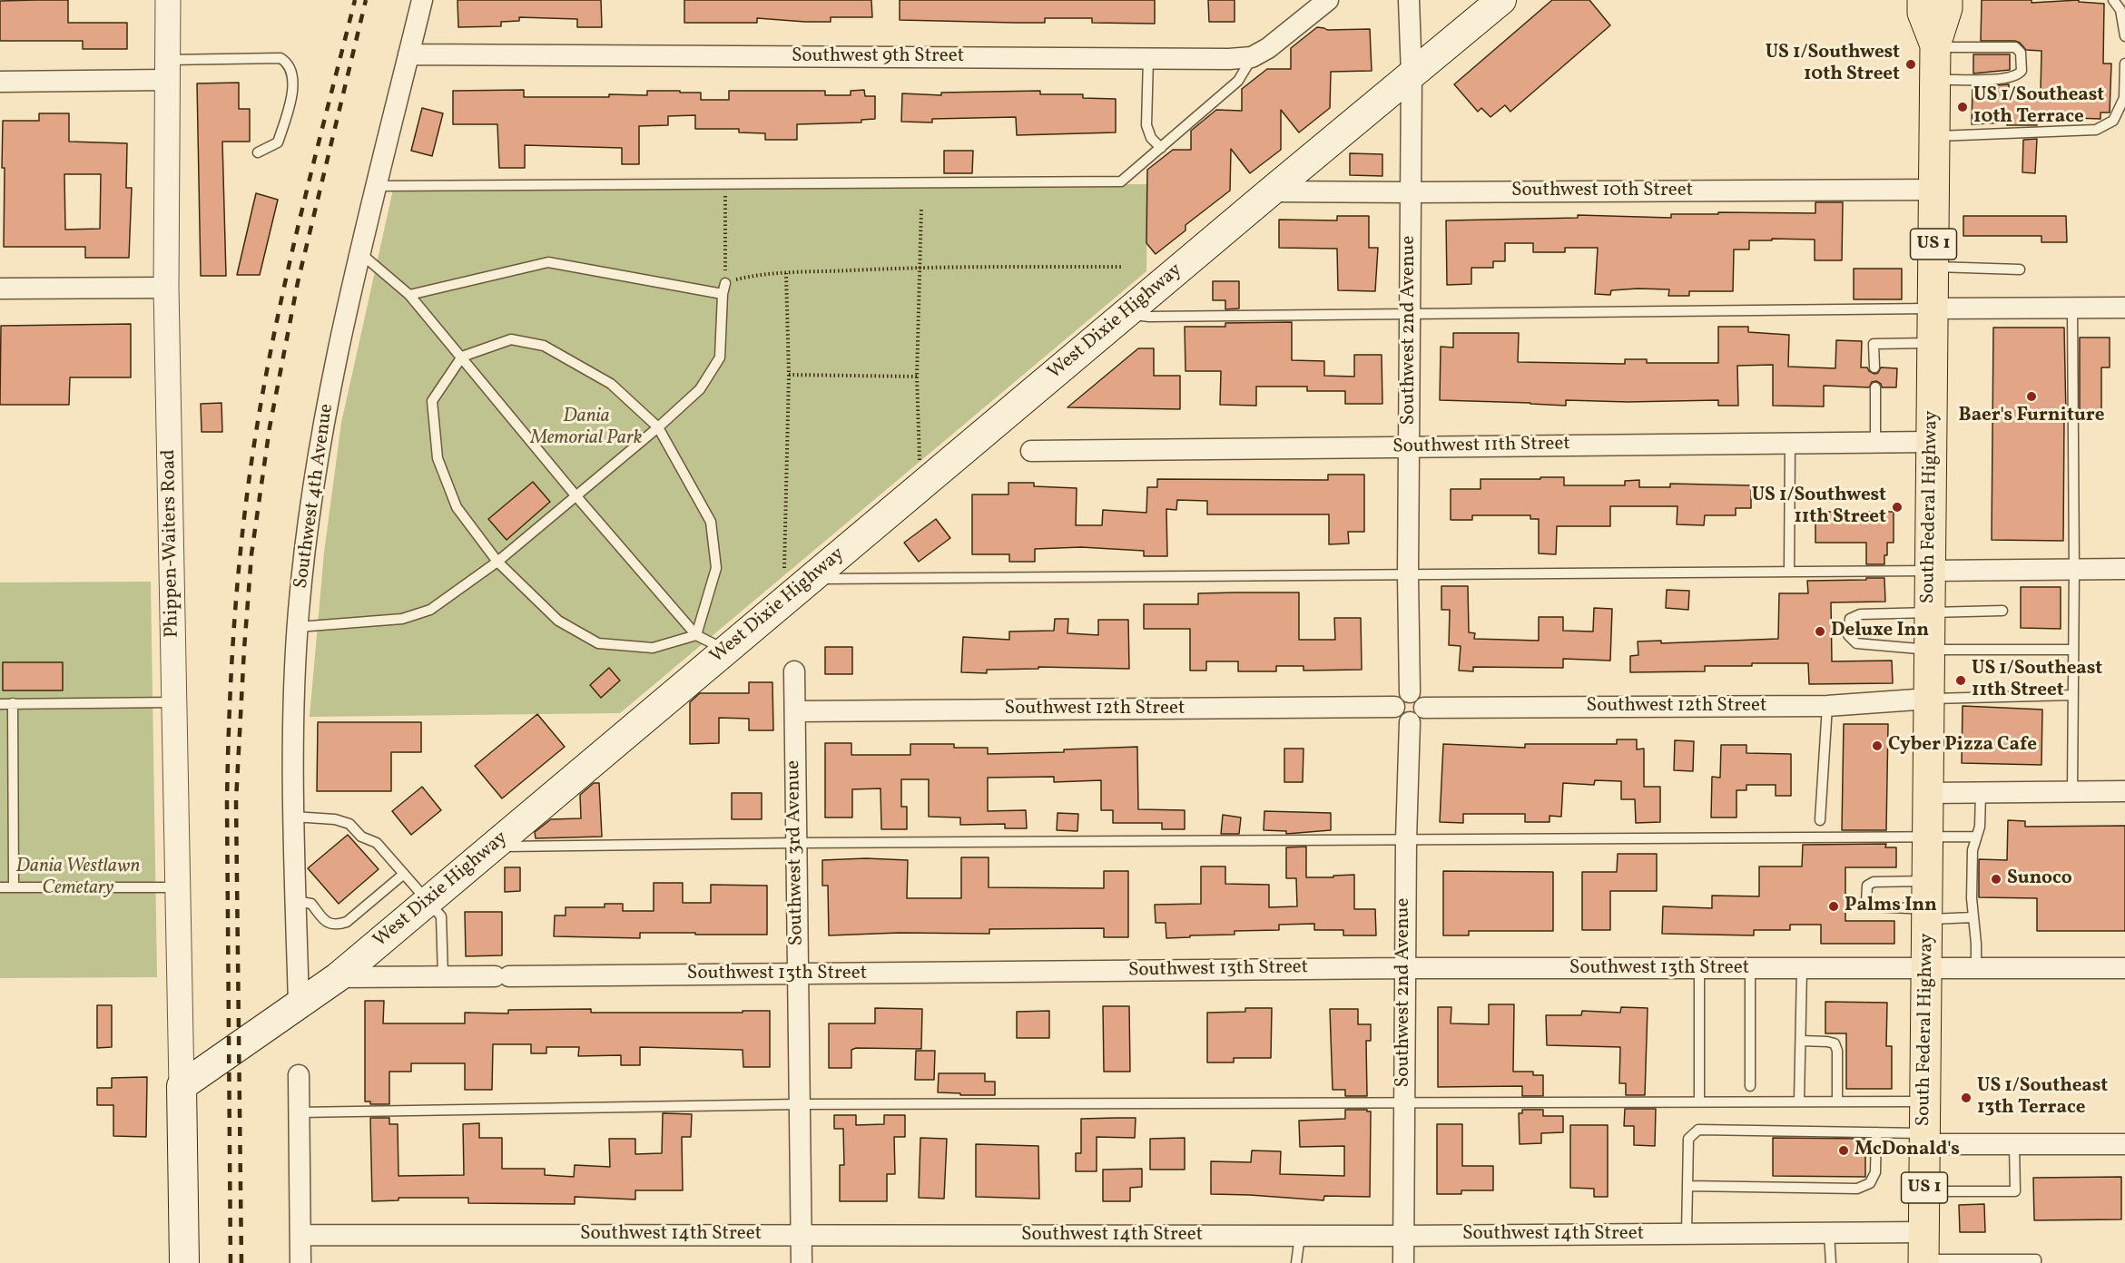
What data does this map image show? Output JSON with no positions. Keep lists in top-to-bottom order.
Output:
{
  "streets": {
    "main road": ["US 1", "West Dixie Highway", "South Federal Highway"],
    "street": [
      "Southwest 9th Street",
      "Southwest 10th Street",
      "Southwest 2nd Avenue",
      "Southwest 11th Street",
      "Southwest 4th Avenue",
      "Phippen-Waiters Road",
      "Southwest 12th Street",
      "Southwest 3rd Avenue",
      "Southwest 13th Street",
      "Southwest 14th Street"
    ]
  },
  "crossings": [
    ["Southwest 9th Street", "Southwest 4th Avenue"],
    ["Southwest 10th Street", "West Dixie Highway"],
    ["Southwest 10th Street", "Southwest 2nd Avenue"],
    ["Southwest 10th Street", "South Federal Highway"],
    ["West Dixie Highway", "Southwest 2nd Avenue"],
    ["West Dixie Highway", "Southwest 4th Avenue"],
    ["West Dixie Highway", "Phippen-Waiters Road"],
    ["West Dixie Highway", "Southwest 13th Street"],
    ["Southwest 2nd Avenue", "Southwest 11th Street"],
    ["Southwest 2nd Avenue", "Southwest 12th Street"],
    ["Southwest 2nd Avenue", "Southwest 13th Street"],
    ["Southwest 2nd Avenue", "Southwest 14th Street"],
    ["Southwest 11th Street", "South Federal Highway"],
    ["South Federal Highway", "Southwest 12th Street"],
    ["South Federal Highway", "Southwest 13th Street"],
    ["South Federal Highway", "Southwest 14th Street"],
    ["Southwest 12th Street", "Southwest 3rd Avenue"],
    ["Southwest 3rd Avenue", "Southwest 13th Street"],
    ["Southwest 3rd Avenue", "Southwest 14th Street"]
  ],
  "parks": ["Dania Memorial Park", "Dania Westlawn Cemetary"],
  "places": [
    "US 1/Southwest 10th Street",
    "US 1/Southeast 10th Terrace",
    "Baer's Furniture",
    "US 1/Southwest 11th Street",
    "Deluxe Inn",
    "US 1/Southeast 11th Street",
    "Cyber Pizza Cafe",
    "Sunoco",
    "Palms Inn",
    "US 1/Southeast 13th Terrace",
    "McDonald's"
  ]
}
